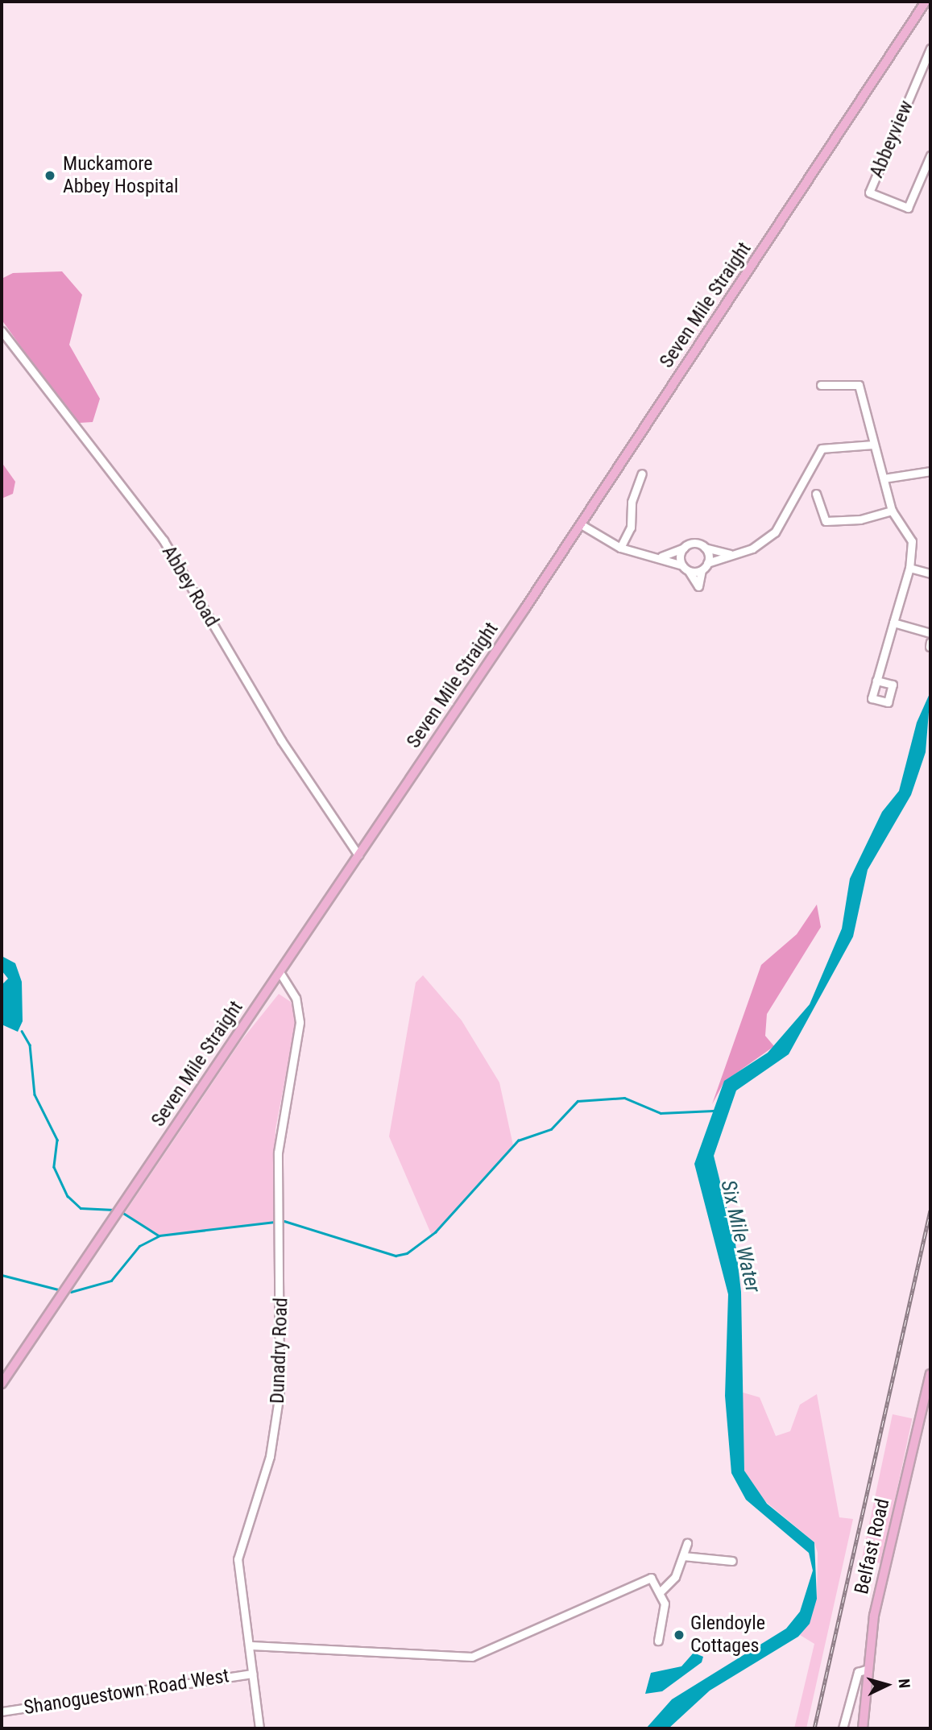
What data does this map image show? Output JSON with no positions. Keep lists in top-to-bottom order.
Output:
{
  "streets": {
    "main road": ["Seven Mile Straight", "Belfast Road"],
    "street": [
      "Abbeyview",
      "Abbey Road",
      "Dunadry Road",
      "Shanoguestown Road West"
    ]
  },
  "crossings": [
    ["Seven Mile Straight", "Abbey Road"],
    ["Seven Mile Straight", "Dunadry Road"],
    ["Dunadry Road", "Shanoguestown Road West"]
  ],
  "water": ["Six Mile Water"],
  "places": ["Muckamore Abbey Hospital", "Glendoyle Cottages"],
  "north": "right"
}
